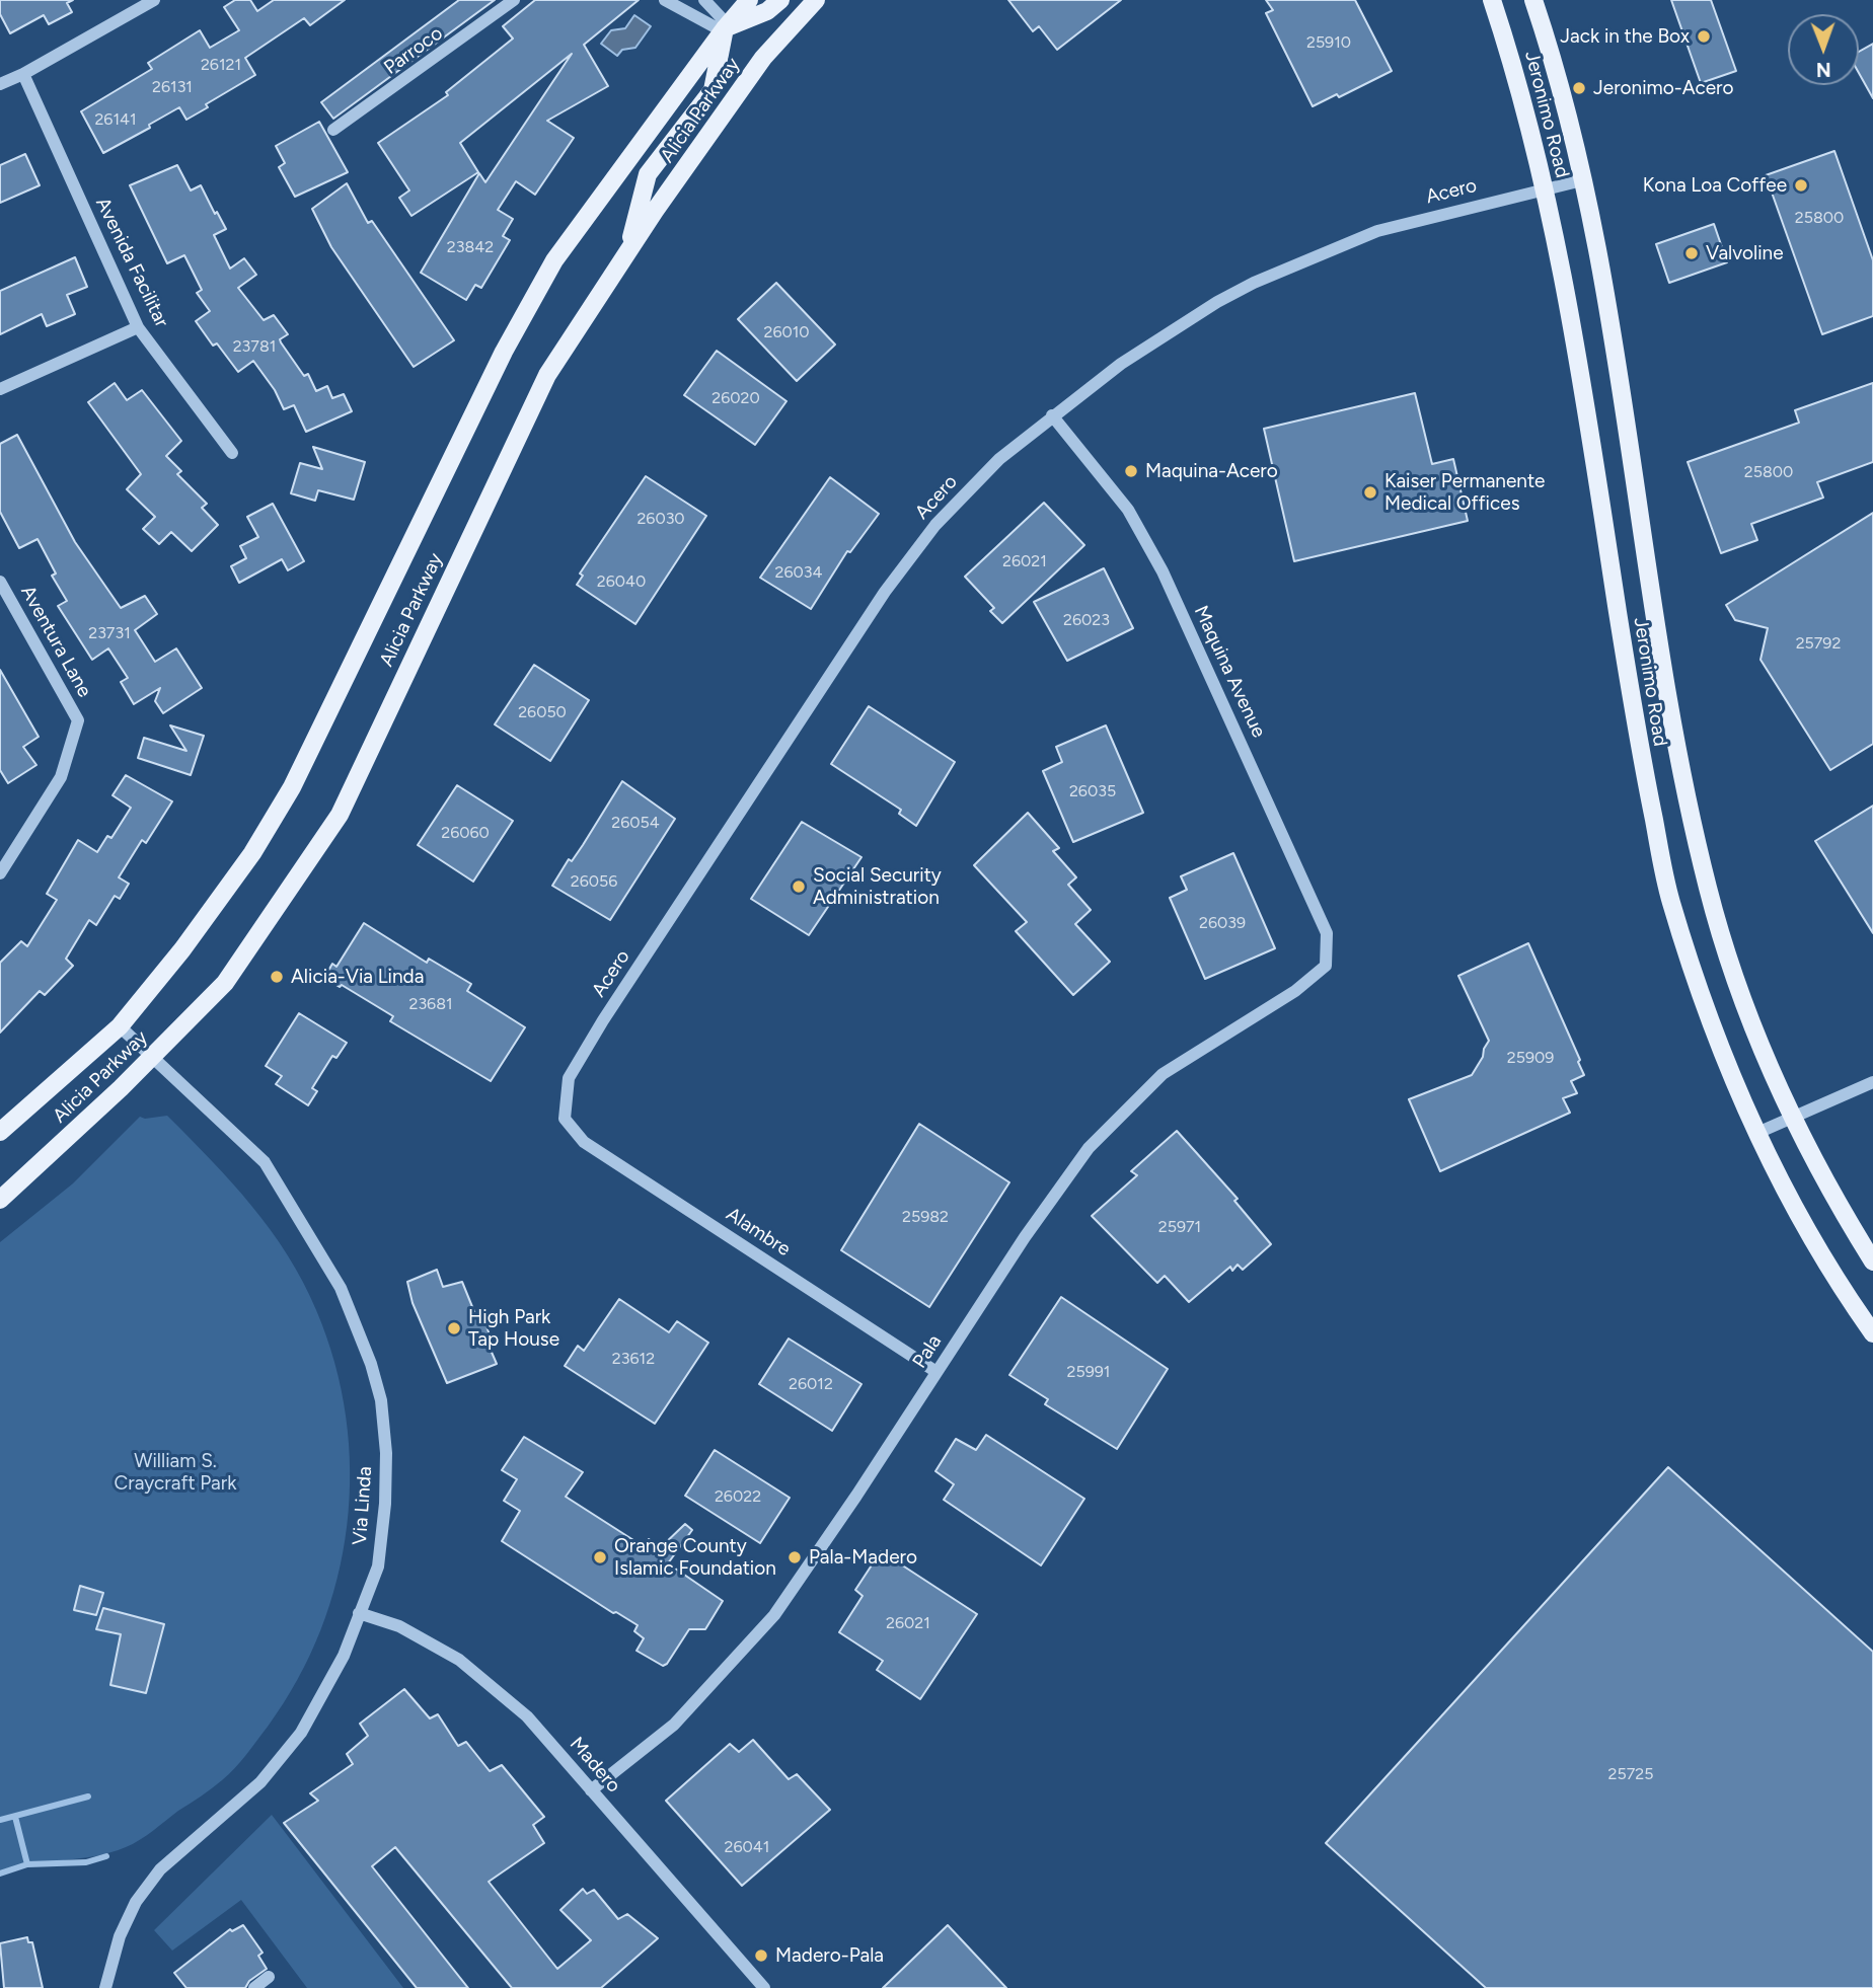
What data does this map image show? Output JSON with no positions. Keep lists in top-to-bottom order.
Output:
{
  "streets": {
    "main road": ["Alicia Parkway", "Jeronimo Road"],
    "street": [
      "Parroco",
      "Acero",
      "Avenida Facilitar",
      "Aventura Lane",
      "Maquina Avenue",
      "Alambre",
      "Pala",
      "Via Linda",
      "Madero"
    ]
  },
  "crossings": [
    ["Alicia Parkway", "Via Linda"],
    ["Jeronimo Road", "Acero"],
    ["Acero", "Maquina Avenue"],
    ["Acero", "Alambre"],
    ["Maquina Avenue", "Pala"],
    ["Alambre", "Pala"],
    ["Pala", "Madero"],
    ["Via Linda", "Madero"]
  ],
  "parks": ["William S. Craycraft Park"],
  "places": [
    "Jack in the Box",
    "Jeronimo-Acero",
    "Kona Loa Coffee",
    "Valvoline",
    "Maquina-Acero",
    "Kaiser Permanente Medical Offices",
    "Social Security Administration",
    "Alicia-Via Linda",
    "High Park Tap House",
    "Orange County Islamic Foundation",
    "Pala-Madero",
    "Madero-Pala"
  ],
  "house_numbers": [
    "25910",
    "26121",
    "26131",
    "26141",
    "25800",
    "23842",
    "26010",
    "23781",
    "26020",
    "25800",
    "26030",
    "26021",
    "26034",
    "26040",
    "26023",
    "23731",
    "25792",
    "26050",
    "26035",
    "26054",
    "26060",
    "26056",
    "26039",
    "23681",
    "25909",
    "25982",
    "25971",
    "23612",
    "25991",
    "26012",
    "26022",
    "26021",
    "25725",
    "26041"
  ],
  "north": "bottom"
}
